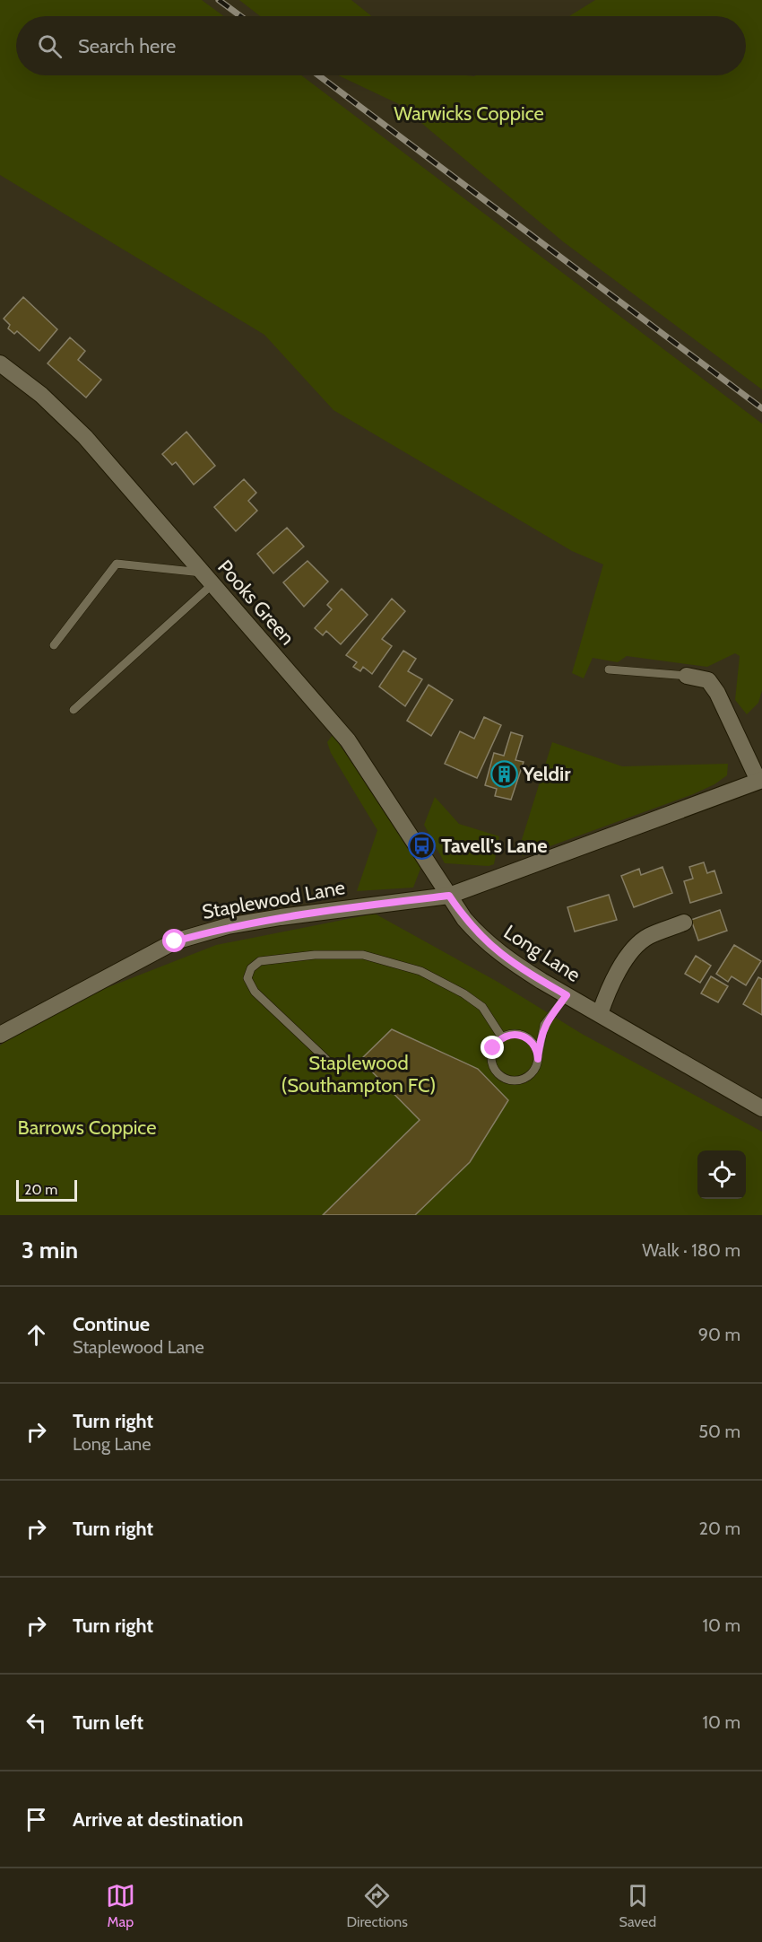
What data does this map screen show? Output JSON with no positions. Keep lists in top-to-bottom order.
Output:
{
  "streets": {
    "street": ["Pooks Green", "Staplewood Lane", "Long Lane"]
  },
  "crossings": [
    ["Pooks Green", "Staplewood Lane"],
    ["Pooks Green", "Long Lane"],
    ["Staplewood Lane", "Long Lane"]
  ],
  "parks": ["Warwicks Coppice", "Staplewood (Southampton FC)", "Barrows Coppice"],
  "places": {
    "building": ["Yeldir"],
    "bus stop": ["Tavell's Lane"]
  },
  "scale_bar": "20 m",
  "page": {
    "search": "Search here",
    "scale": "20 m",
    "heading": ["3 min", "Walk · 180 m"],
    "list": [
      ["Continue", "Staplewood Lane", "90 m"],
      ["Turn right", "Long Lane", "50 m"],
      ["Turn right", "20 m"],
      ["Turn right", "10 m"],
      ["Turn left", "10 m"],
      "Arrive at destination"
    ],
    "nav": ["Map", "Directions", "Saved"]
  }
}
